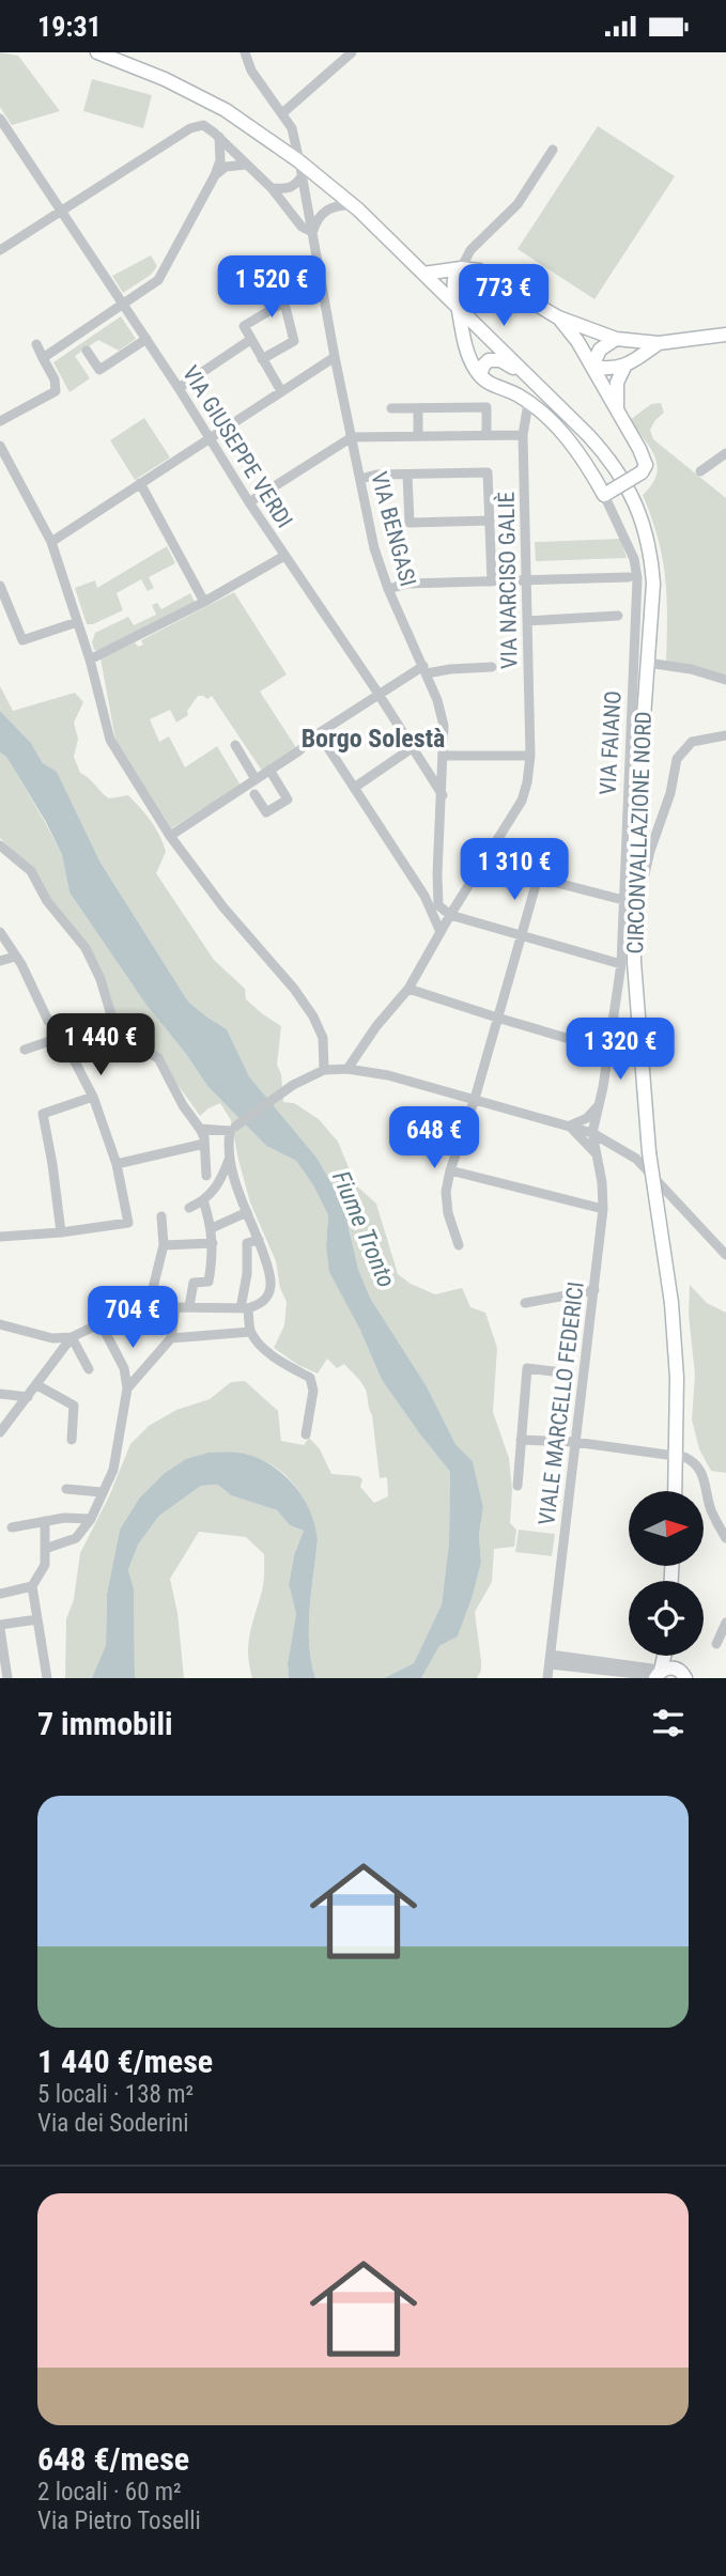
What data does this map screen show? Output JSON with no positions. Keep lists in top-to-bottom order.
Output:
{
  "streets": {
    "main road": ["CIRCONVALLAZIONE NORD"],
    "street": [
      "VIA GIUSEPPE VERDI",
      "VIA BENGASI",
      "VIA NARCISO GALIÈ",
      "VIA FAIANO",
      "VIALE MARCELLO FEDERICI"
    ]
  },
  "crossings": [
    ["VIA GIUSEPPE VERDI", "VIA BENGASI"],
    ["VIA BENGASI", "VIA NARCISO GALIÈ"],
    ["VIA BENGASI", "CIRCONVALLAZIONE NORD"],
    ["VIA FAIANO", "VIALE MARCELLO FEDERICI"]
  ],
  "districts": ["Borgo Solestà"],
  "water": ["Fiume Tronto"],
  "north": "right",
  "page": {
    "status": "19:31",
    "price": [
      "1 520 €",
      "773 €",
      "1 310 €",
      "1 440 €",
      "1 320 €",
      "648 €",
      "704 €"
    ],
    "heading": "7 immobili",
    "list": [
      {
        "name": "1 440 €/mese",
        "note": "5 locali · 138 m² · Via dei Soderini"
      },
      {
        "name": "648 €/mese",
        "note": "2 locali · 60 m² · Via Pietro Toselli"
      }
    ]
  }
}
